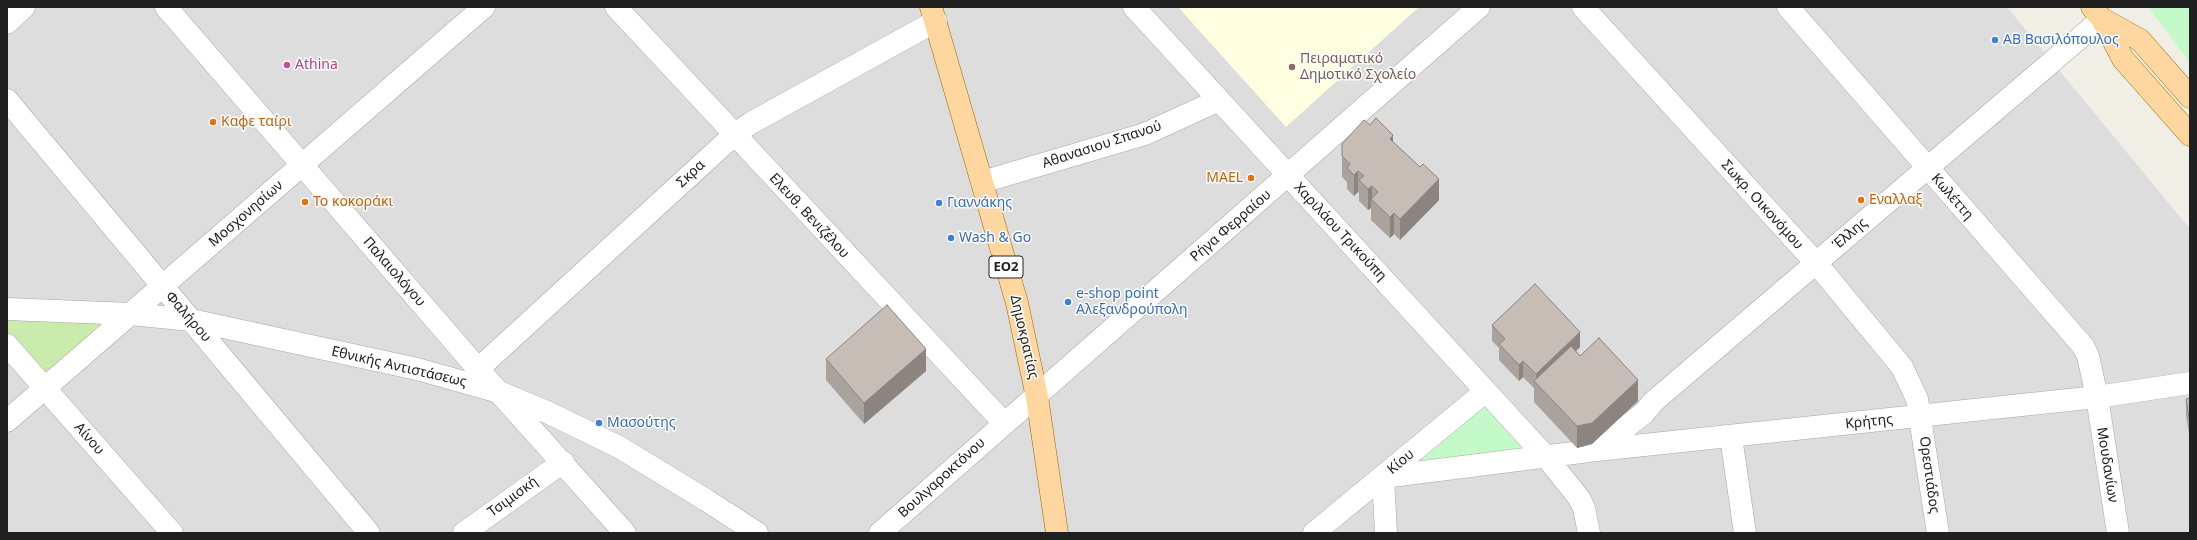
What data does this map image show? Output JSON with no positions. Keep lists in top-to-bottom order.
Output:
{
  "streets": {
    "main road": ["ΕΟ2", "Δημοκρατίας"],
    "street": [
      "Αθανασιου Σπανού",
      "Σκρα",
      "Κωλέττη",
      "Σωκρ. Οικονόμου",
      "Μοσχονησίων",
      "Ελευθ. Βενιζέλου",
      "Ρήγα Φερραίου",
      "Χαριλάου Τρικούπη",
      "Έλλης",
      "Παλαιολόγου",
      "Φαλήρου",
      "Εθνικής Αντιστάσεως",
      "Κρήτης",
      "Αίνου",
      "Κίου",
      "Μουδανίων",
      "Ορεστιάδος",
      "Βουλγαροκτόνου",
      "Τσιμισκή"
    ]
  },
  "crossings": [
    ["Αθανασιου Σπανού", "Χαριλάου Τρικούπη"],
    ["Αθανασιου Σπανού", "Δημοκρατίας"],
    ["Σκρα", "Ελευθ. Βενιζέλου"],
    ["Σκρα", "Παλαιολόγου"],
    ["Σκρα", "Δημοκρατίας"],
    ["Κωλέττη", "Έλλης"],
    ["Κωλέττη", "Κρήτης"],
    ["Κωλέττη", "Μουδανίων"],
    ["Σωκρ. Οικονόμου", "Έλλης"],
    ["Σωκρ. Οικονόμου", "Κρήτης"],
    ["Σωκρ. Οικονόμου", "Ορεστιάδος"],
    ["Μοσχονησίων", "Παλαιολόγου"],
    ["Μοσχονησίων", "Φαλήρου"],
    ["Μοσχονησίων", "Εθνικής Αντιστάσεως"],
    ["Μοσχονησίων", "Αίνου"],
    ["Ελευθ. Βενιζέλου", "Ρήγα Φερραίου"],
    ["Ελευθ. Βενιζέλου", "Βουλγαροκτόνου"],
    ["Ρήγα Φερραίου", "Χαριλάου Τρικούπη"],
    ["Ρήγα Φερραίου", "Δημοκρατίας"],
    ["Ρήγα Φερραίου", "Βουλγαροκτόνου"],
    ["Χαριλάου Τρικούπη", "Κρήτης"],
    ["Χαριλάου Τρικούπη", "Κίου"],
    ["Έλλης", "Κρήτης"],
    ["Παλαιολόγου", "Εθνικής Αντιστάσεως"],
    ["Παλαιολόγου", "Τσιμισκή"],
    ["Φαλήρου", "Εθνικής Αντιστάσεως"],
    ["Κρήτης", "Κίου"],
    ["Κρήτης", "Μουδανίων"],
    ["Κρήτης", "Ορεστιάδος"]
  ],
  "places": [
    "ΑΒ Βασιλόπουλος",
    "Athina",
    "Πειραματικό Δημοτικό Σχολείο",
    "Καφε ταίρι",
    "MAEL",
    "Εναλλαξ",
    "Το κοκοράκι",
    "Γιαννάκης",
    "Wash & Go",
    "e-shop point Αλεξανδρούπολη",
    "Μασούτης"
  ]
}
